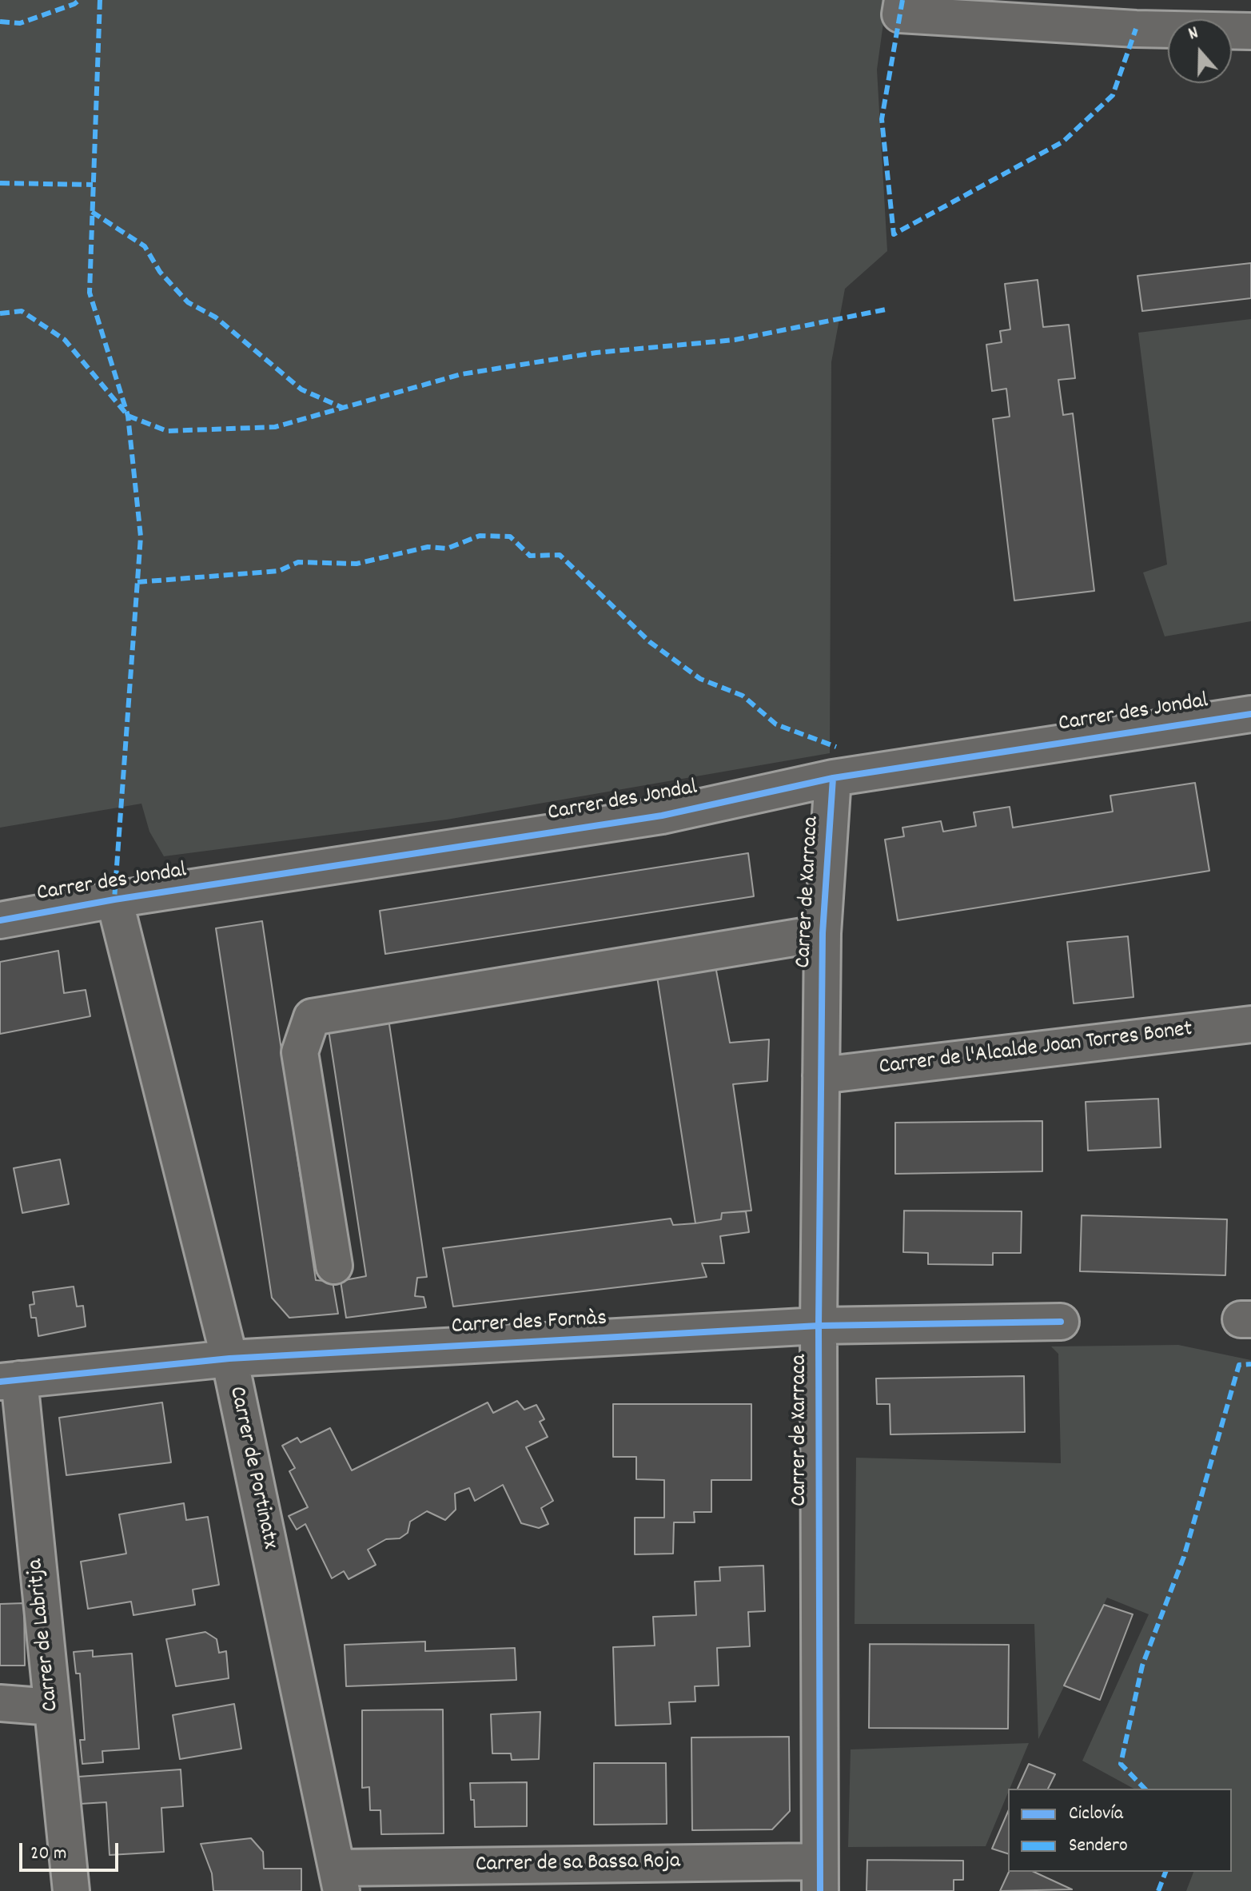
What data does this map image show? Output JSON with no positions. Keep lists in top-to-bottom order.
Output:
{
  "streets": {
    "street": [
      "Carrer des Jondal",
      "Carrer de Xarraca",
      "Carrer de l'Alcalde Joan Torres Bonet",
      "Carrer des Fornàs",
      "Carrer de Portinatx",
      "Carrer de Labritja",
      "Carrer de sa Bassa Roja"
    ]
  },
  "crossings": [
    ["Carrer des Jondal", "Carrer de Xarraca"],
    ["Carrer des Jondal", "Carrer de Portinatx"],
    ["Carrer de Xarraca", "Carrer de l'Alcalde Joan Torres Bonet"],
    ["Carrer de Xarraca", "Carrer des Fornàs"],
    ["Carrer de Xarraca", "Carrer de sa Bassa Roja"],
    ["Carrer des Fornàs", "Carrer de Portinatx"],
    ["Carrer des Fornàs", "Carrer de Labritja"],
    ["Carrer de Portinatx", "Carrer de sa Bassa Roja"]
  ],
  "legend": ["Ciclovía", "Sendero"],
  "scale_bar": "20 m",
  "north": "top"
}
